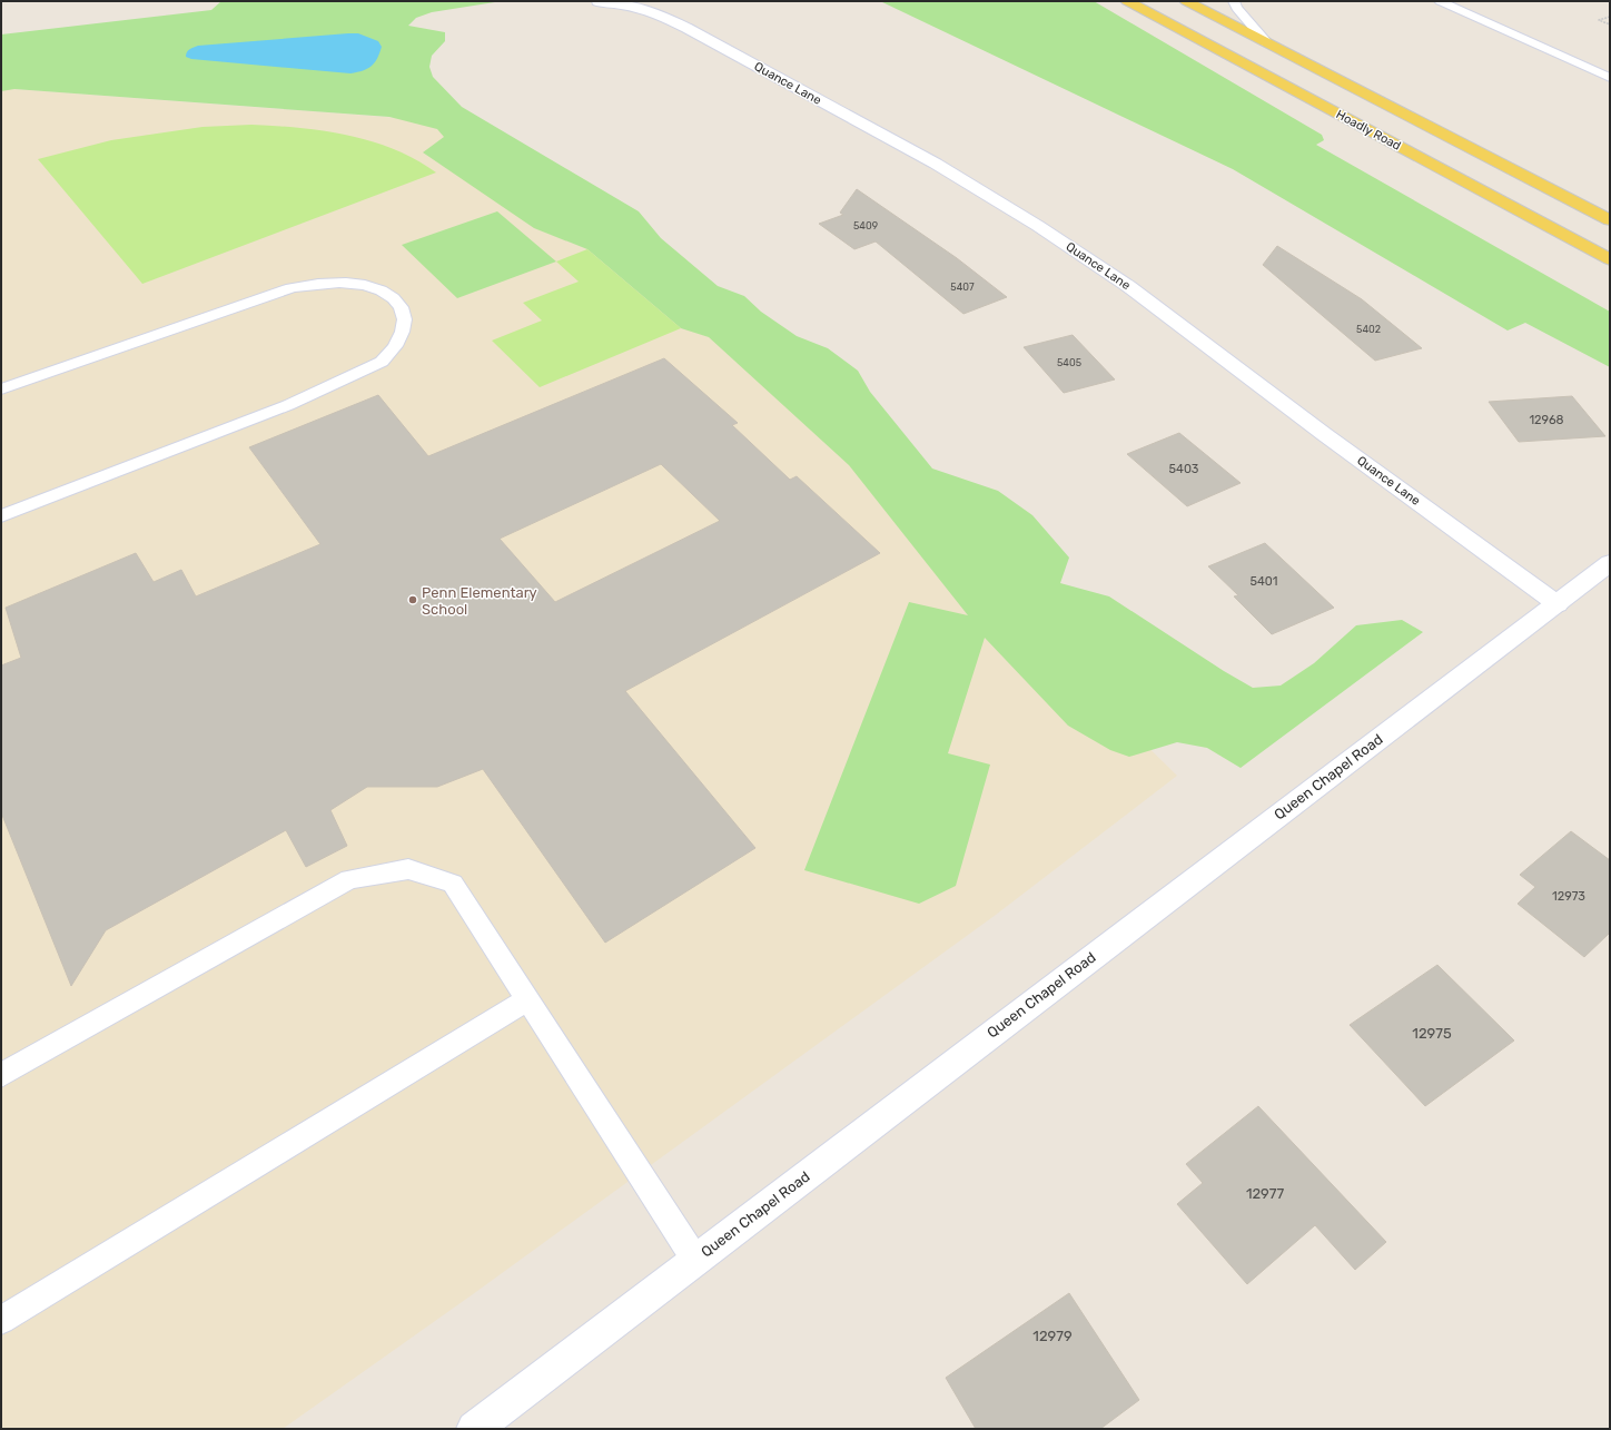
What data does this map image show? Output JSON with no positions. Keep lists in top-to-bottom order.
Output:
{
  "streets": {
    "main road": ["Hoadly Road"],
    "street": ["Quance Lane", "Queen Chapel Road"]
  },
  "crossings": [
    ["Quance Lane", "Queen Chapel Road"]
  ],
  "places": ["Penn Elementary School"],
  "house_numbers": [
    "5409",
    "5407",
    "5402",
    "5405",
    "12968",
    "5403",
    "5401",
    "12973",
    "12975",
    "12977",
    "12979"
  ]
}
